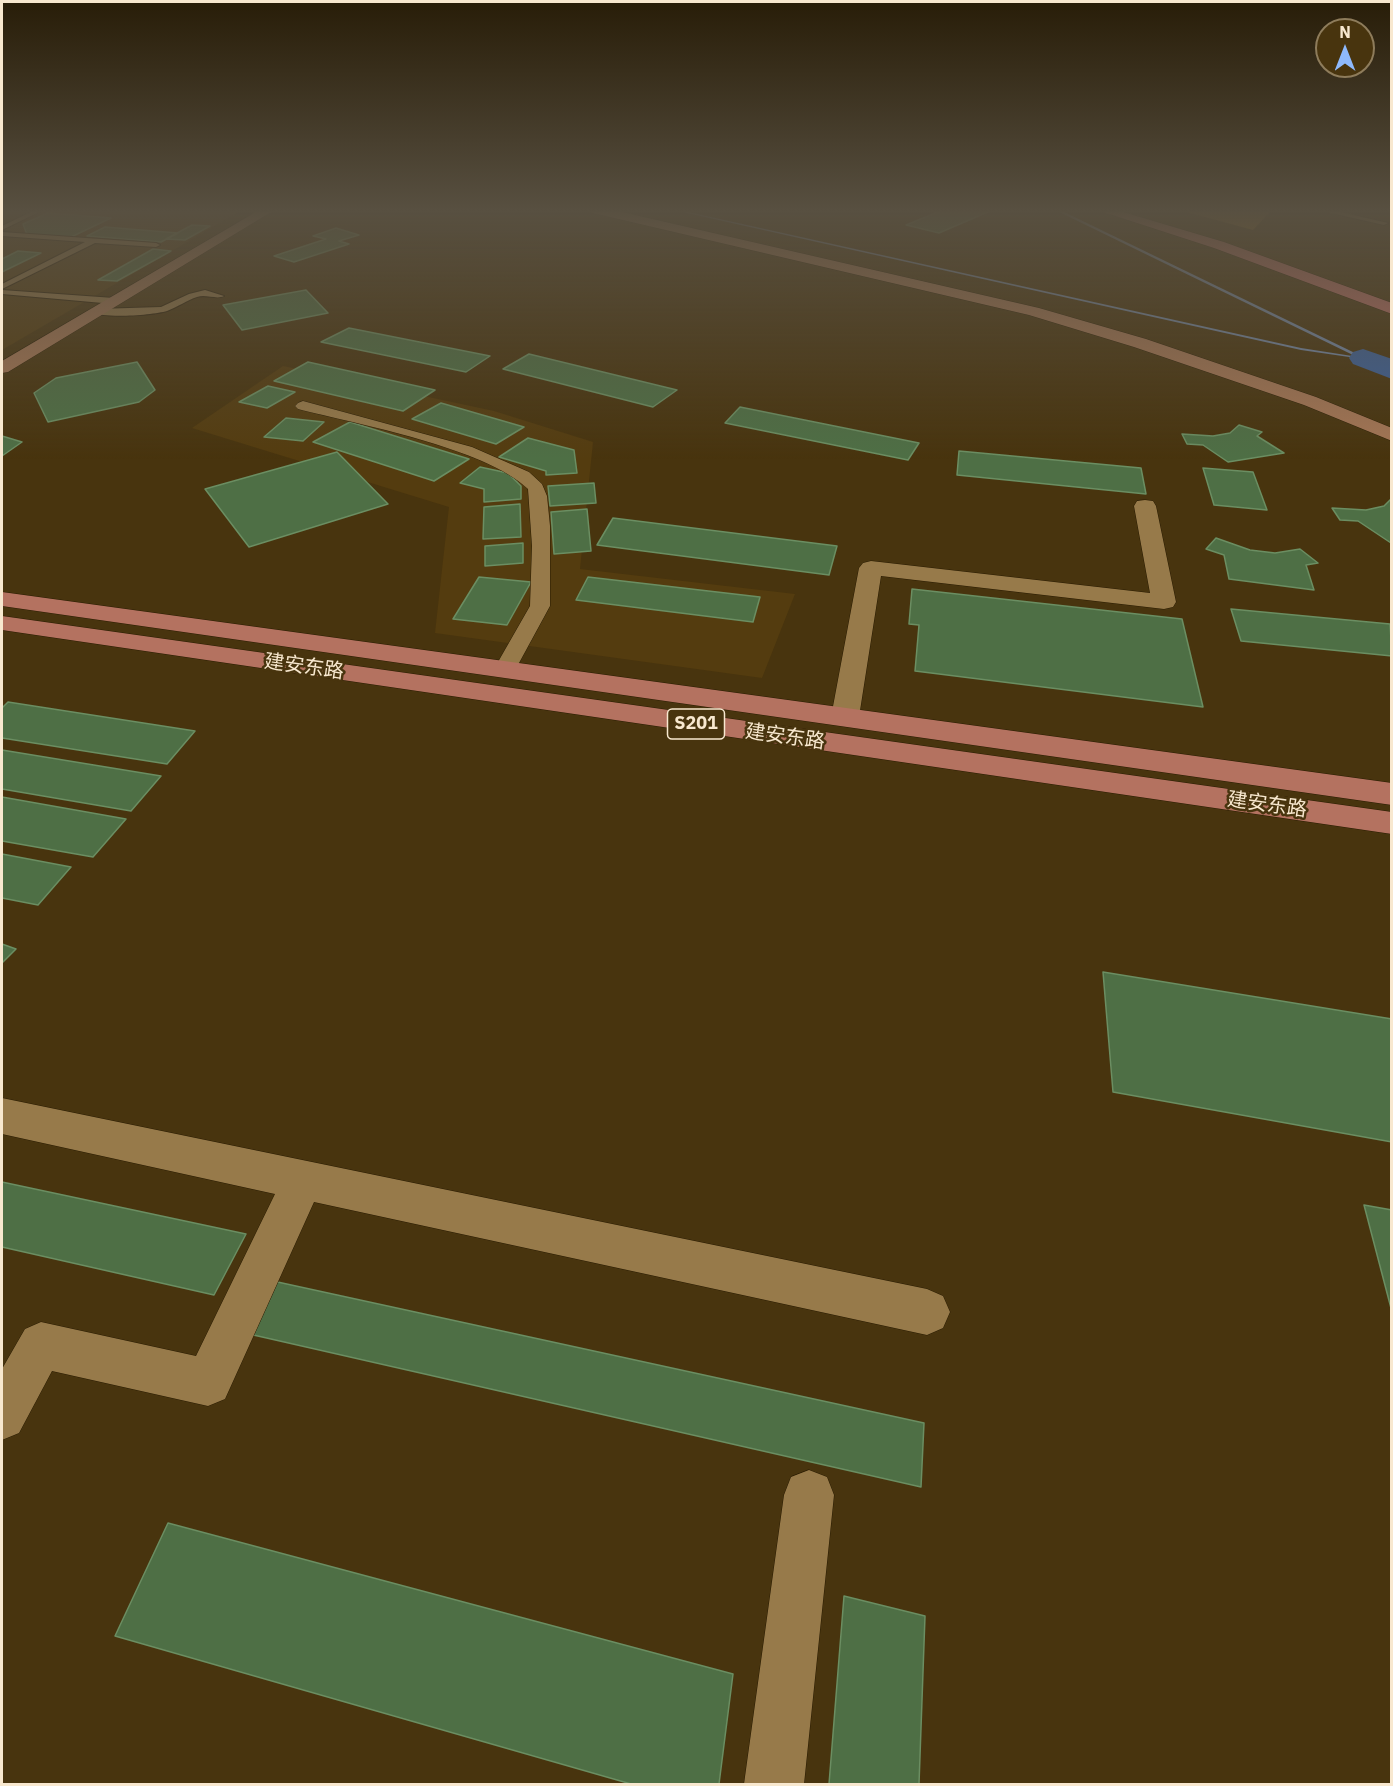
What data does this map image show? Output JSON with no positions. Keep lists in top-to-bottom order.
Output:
{
  "streets": {
    "main road": ["建安东路", "S201"]
  },
  "north": "top"
}
